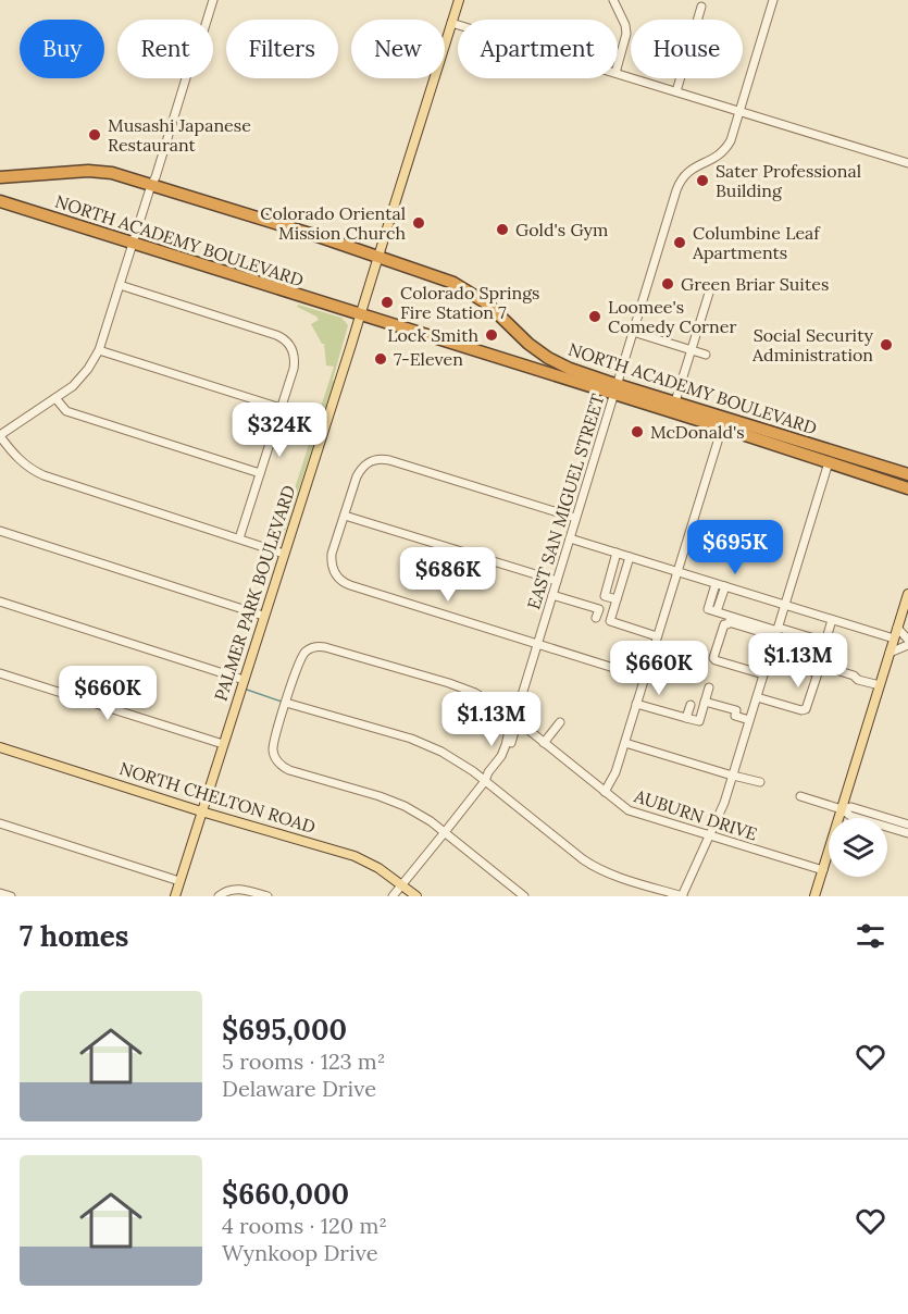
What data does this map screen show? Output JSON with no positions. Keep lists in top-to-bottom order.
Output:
{
  "streets": {
    "highway": ["NORTH ACADEMY BOULEVARD"],
    "main road": ["PALMER PARK BOULEVARD", "NORTH CHELTON ROAD"],
    "street": ["EAST SAN MIGUEL STREET", "AUBURN DRIVE"]
  },
  "crossings": [
    ["NORTH ACADEMY BOULEVARD", "EAST SAN MIGUEL STREET"],
    ["NORTH ACADEMY BOULEVARD", "PALMER PARK BOULEVARD"],
    ["EAST SAN MIGUEL STREET", "NORTH CHELTON ROAD"],
    ["EAST SAN MIGUEL STREET", "AUBURN DRIVE"],
    ["PALMER PARK BOULEVARD", "NORTH CHELTON ROAD"]
  ],
  "places": [
    "Musashi Japanese Restaurant",
    "Sater Professional Building",
    "Colorado Oriental Mission Church",
    "Gold's Gym",
    "Columbine Leaf Apartments",
    "Green Briar Suites",
    "Colorado Springs Fire Station 7",
    "Loomee's Comedy Corner",
    "Lock Smith",
    "Social Security Administration",
    "7-Eleven",
    "McDonald's"
  ],
  "page": {
    "chip": [
      "Buy",
      "Rent",
      "Filters",
      "New",
      "Apartment",
      "House"
    ],
    "price": [
      "$324K",
      "$695K",
      "$686K",
      "$1.13M",
      "$660K",
      "$660K",
      "$1.13M"
    ],
    "heading": "7 homes",
    "list": [
      {
        "name": "$695,000",
        "note": "5 rooms · 123 m² · Delaware Drive"
      },
      {
        "name": "$660,000",
        "note": "4 rooms · 120 m² · Wynkoop Drive"
      }
    ]
  }
}
